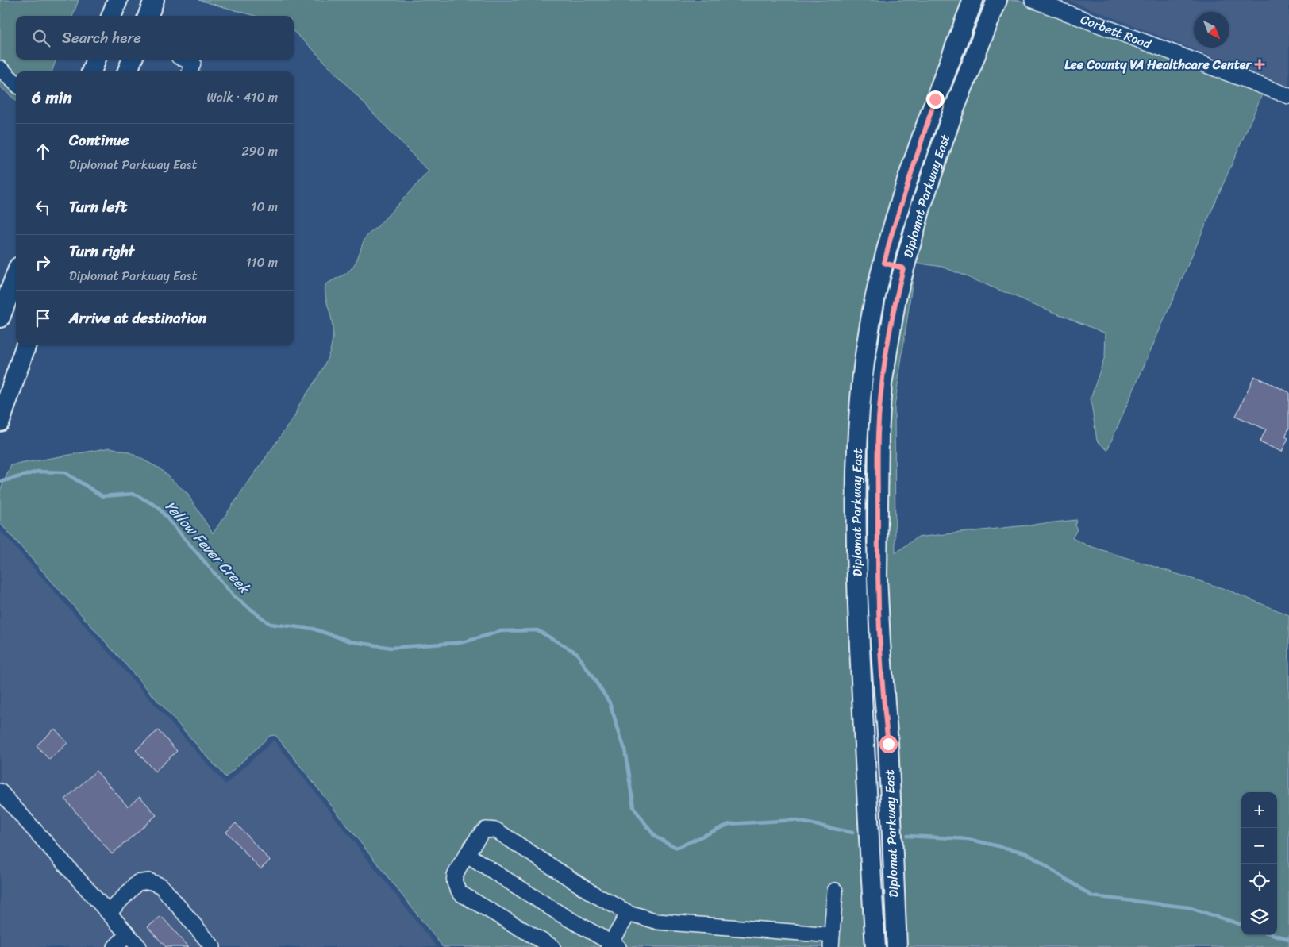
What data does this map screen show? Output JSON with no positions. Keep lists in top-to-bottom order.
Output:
{
  "streets": {
    "main road": ["Diplomat Parkway East"],
    "street": ["Corbett Road"]
  },
  "water": ["Yellow Fever Creek"],
  "places": {
    "health": ["Lee County VA Healthcare Center"]
  },
  "north": "bottom right",
  "page": {
    "search": "Search here",
    "heading": ["6 min", "Walk · 410 m"],
    "list": [
      ["Continue", "Diplomat Parkway East", "290 m"],
      ["Turn left", "10 m"],
      ["Turn right", "Diplomat Parkway East", "110 m"],
      "Arrive at destination"
    ],
    "map_buttons": ["+", "−"]
  }
}
